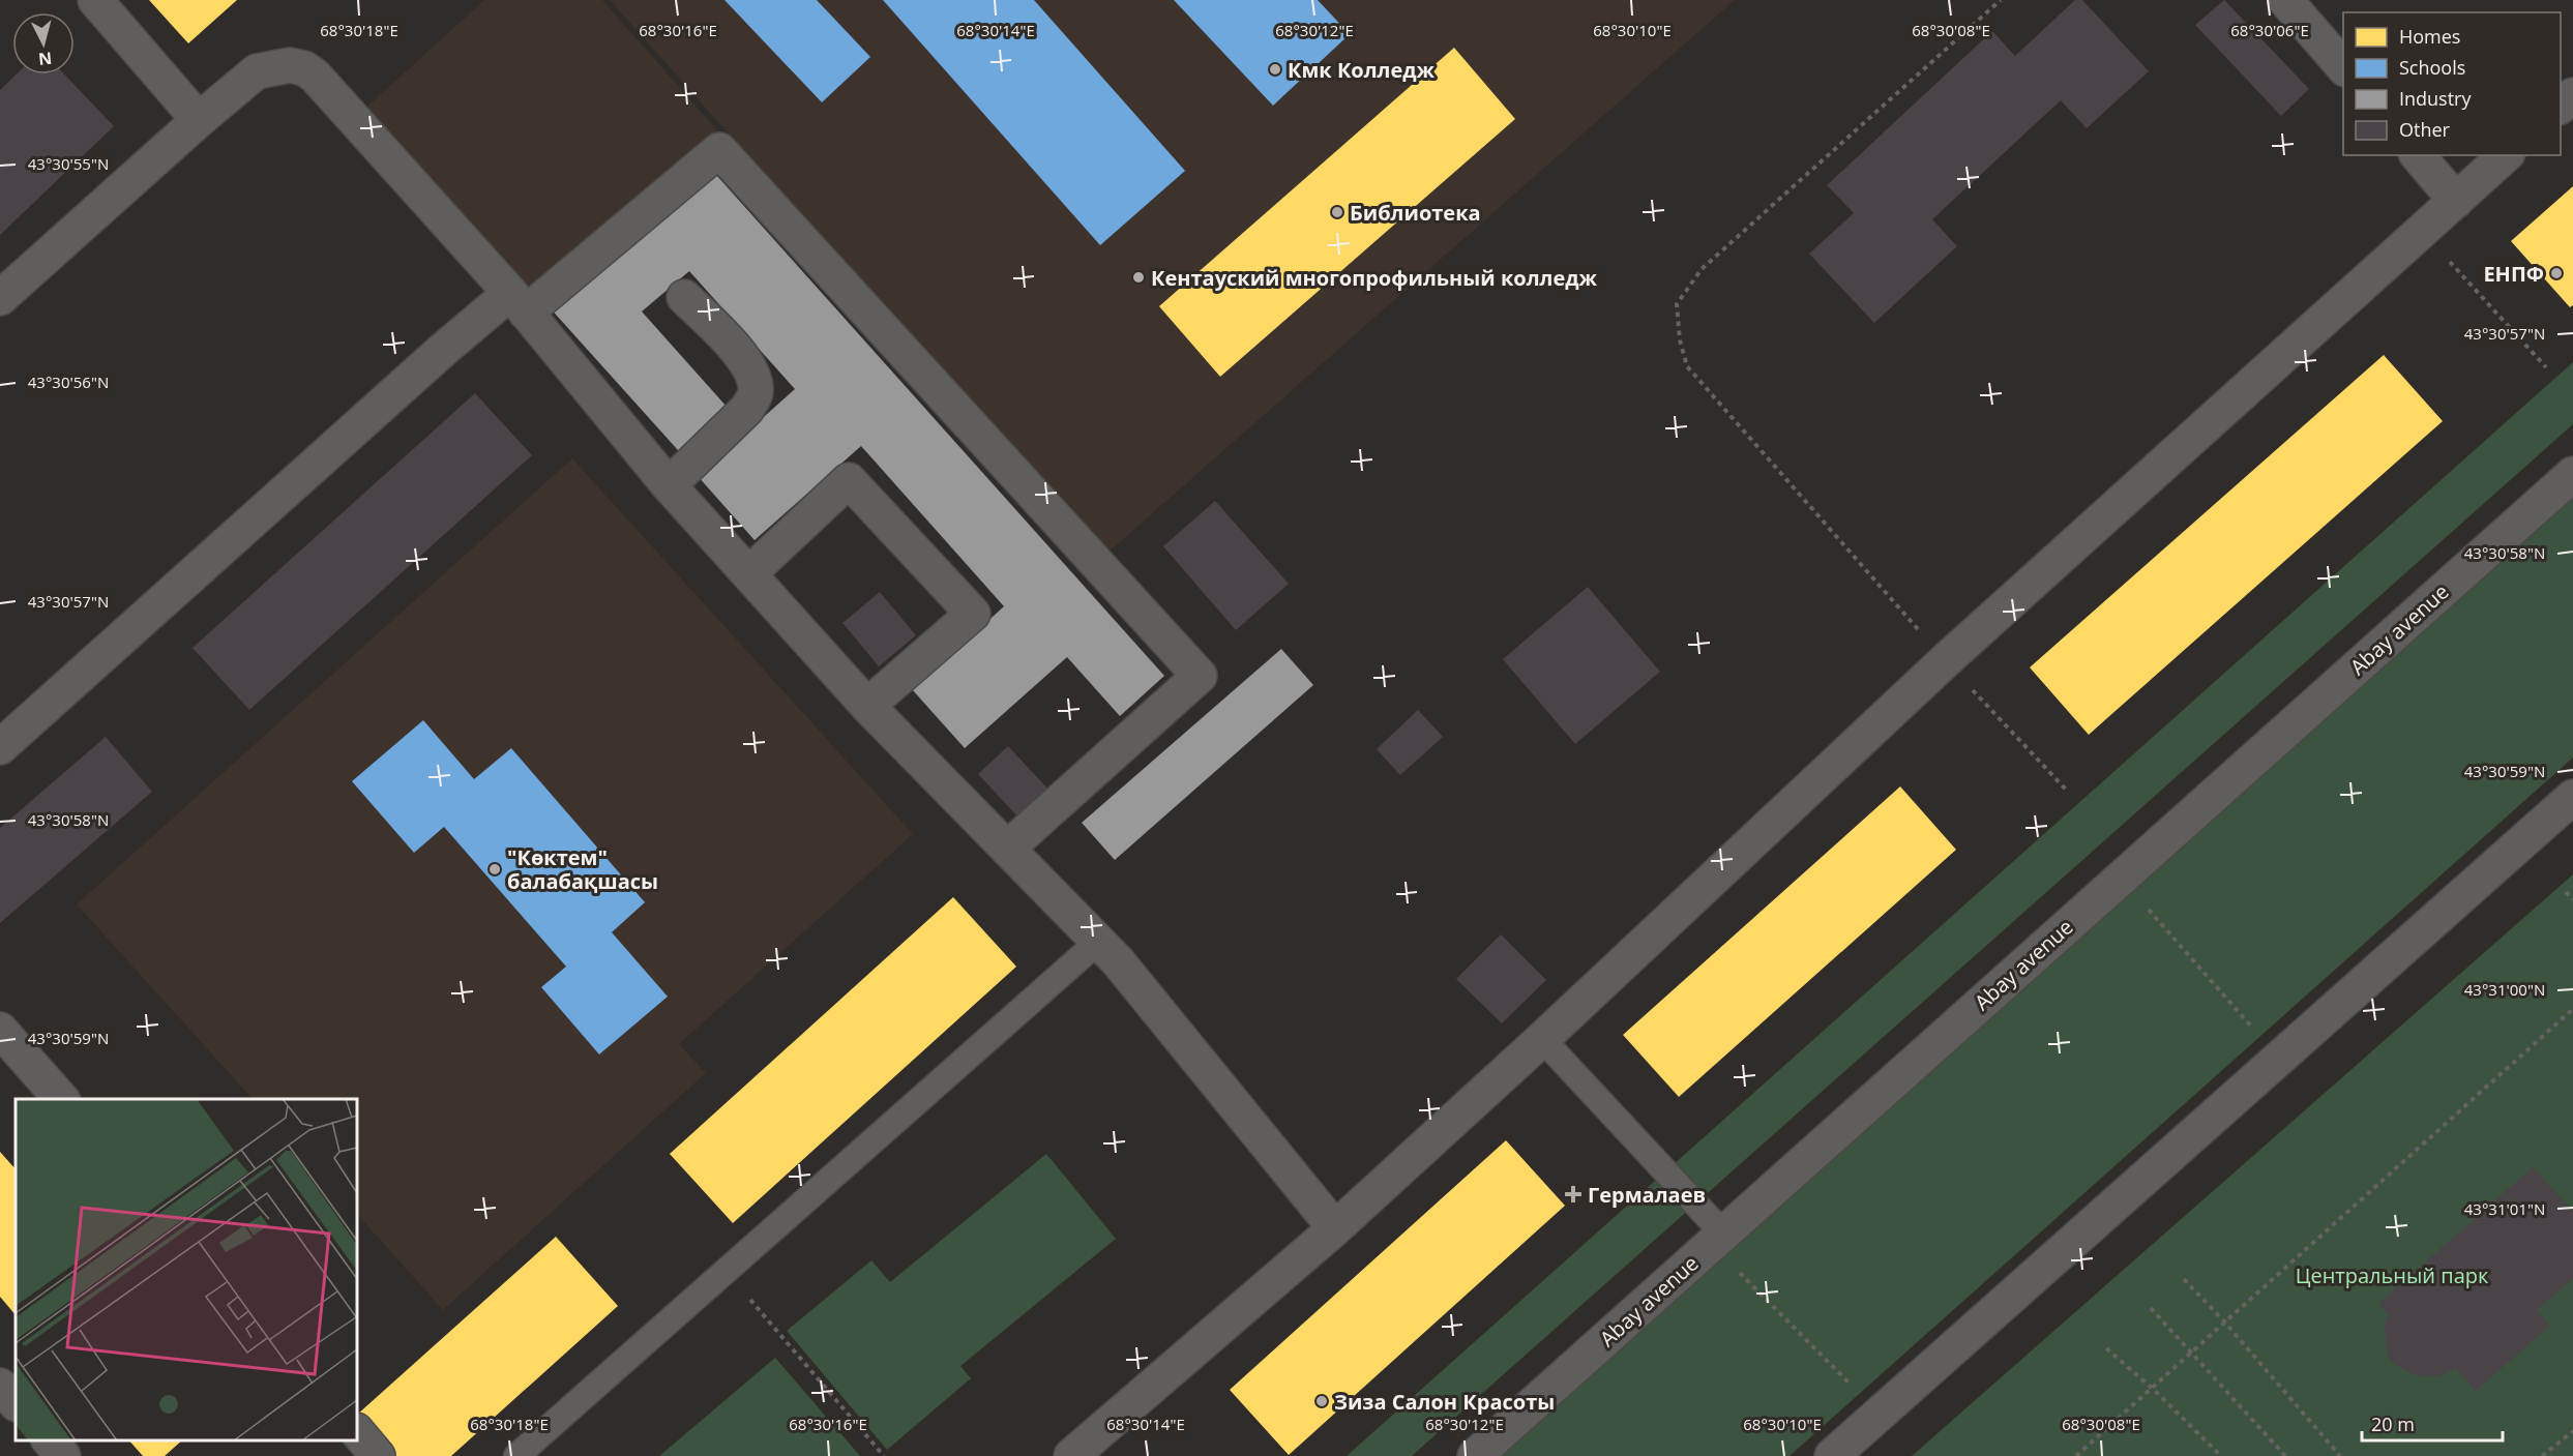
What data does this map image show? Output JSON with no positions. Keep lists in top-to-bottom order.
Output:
{
  "streets": {
    "street": ["Abay avenue"]
  },
  "parks": ["Центральный парк"],
  "places": {
    "other": [
      "Кмк Колледж",
      "Библиотека",
      "ЕНПФ",
      "Кентауский многопрофильный колледж",
      "\"Көктем\" балабақшасы",
      "Зиза Салон Красоты"
    ],
    "health": ["Гермалаев"]
  },
  "legend": [
    "Homes",
    "Schools",
    "Industry",
    "Other"
  ],
  "scale_bar": "20 m",
  "north": "bottom",
  "coordinates": [
    "68°30'18\"E",
    "68°30'16\"E",
    "68°30'14\"E",
    "68°30'12\"E",
    "68°30'10\"E",
    "68°30'08\"E",
    "68°30'06\"E",
    "43°30'55\"N",
    "43°30'57\"N",
    "43°30'56\"N",
    "43°30'58\"N",
    "43°30'59\"N",
    "43°31'00\"N",
    "43°31'01\"N"
  ]
}
